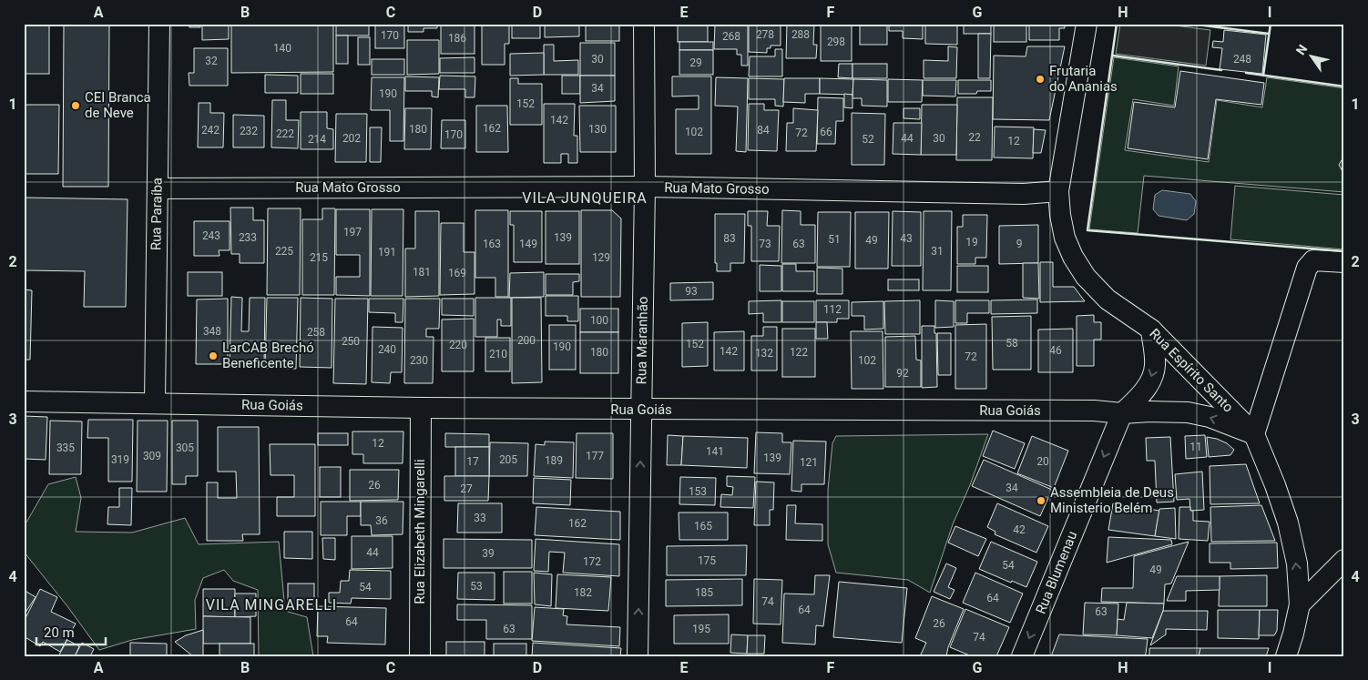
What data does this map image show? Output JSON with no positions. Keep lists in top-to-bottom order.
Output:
{
  "streets": {
    "street": [
      "Rua Mato Grosso",
      "Rua Paraíba",
      "Rua Maranhão",
      "Rua Espírito Santo",
      "Rua Goiás",
      "Rua Elizabeth Mingarelli",
      "Rua Blumenau"
    ]
  },
  "crossings": [
    ["Rua Mato Grosso", "Rua Paraíba"],
    ["Rua Mato Grosso", "Rua Maranhão"],
    ["Rua Mato Grosso", "Rua Espírito Santo"],
    ["Rua Paraíba", "Rua Goiás"],
    ["Rua Maranhão", "Rua Goiás"],
    ["Rua Espírito Santo", "Rua Goiás"],
    ["Rua Goiás", "Rua Elizabeth Mingarelli"],
    ["Rua Goiás", "Rua Blumenau"]
  ],
  "one_way": ["Rua Maranhão", "Rua Blumenau"],
  "districts": ["VILA JUNQUEIRA", "VILA MINGARELLI"],
  "places": [
    "Frutaria do Ananias",
    "CEI Branca de Neve",
    "LarCAB Brechó Beneficente",
    "Assembleia de Deus Ministerio Belém"
  ],
  "house_numbers": [
    "278",
    "288",
    "170",
    "268",
    "186",
    "298",
    "140",
    "30",
    "248",
    "32",
    "29",
    "34",
    "190",
    "152",
    "142",
    "162",
    "180",
    "130",
    "242",
    "84",
    "232",
    "102",
    "66",
    "72",
    "222",
    "170",
    "22",
    "202",
    "44",
    "30",
    "214",
    "52",
    "12",
    "197",
    "243",
    "233",
    "139",
    "83",
    "43",
    "51",
    "49",
    "19",
    "163",
    "149",
    "73",
    "63",
    "9",
    "225",
    "31",
    "191",
    "215",
    "129",
    "181",
    "169",
    "93",
    "112",
    "100",
    "348",
    "258",
    "200",
    "250",
    "58",
    "152",
    "220",
    "190",
    "240",
    "46",
    "142",
    "180",
    "122",
    "132",
    "210",
    "72",
    "230",
    "102",
    "92",
    "12",
    "11",
    "335",
    "305",
    "141",
    "309",
    "177",
    "139",
    "319",
    "205",
    "189",
    "17",
    "20",
    "121",
    "26",
    "34",
    "27",
    "153",
    "33",
    "36",
    "162",
    "165",
    "42",
    "44",
    "39",
    "175",
    "172",
    "54",
    "49",
    "53",
    "54",
    "182",
    "185",
    "64",
    "74",
    "64",
    "63",
    "64",
    "26",
    "63",
    "195",
    "74"
  ],
  "scale_bar": "20 m",
  "north": "top left",
  "grid": {
    "columns": [
      "A",
      "B",
      "C",
      "D",
      "E",
      "F",
      "G",
      "H",
      "I"
    ],
    "rows": [
      "1",
      "2",
      "3",
      "4"
    ]
  }
}
